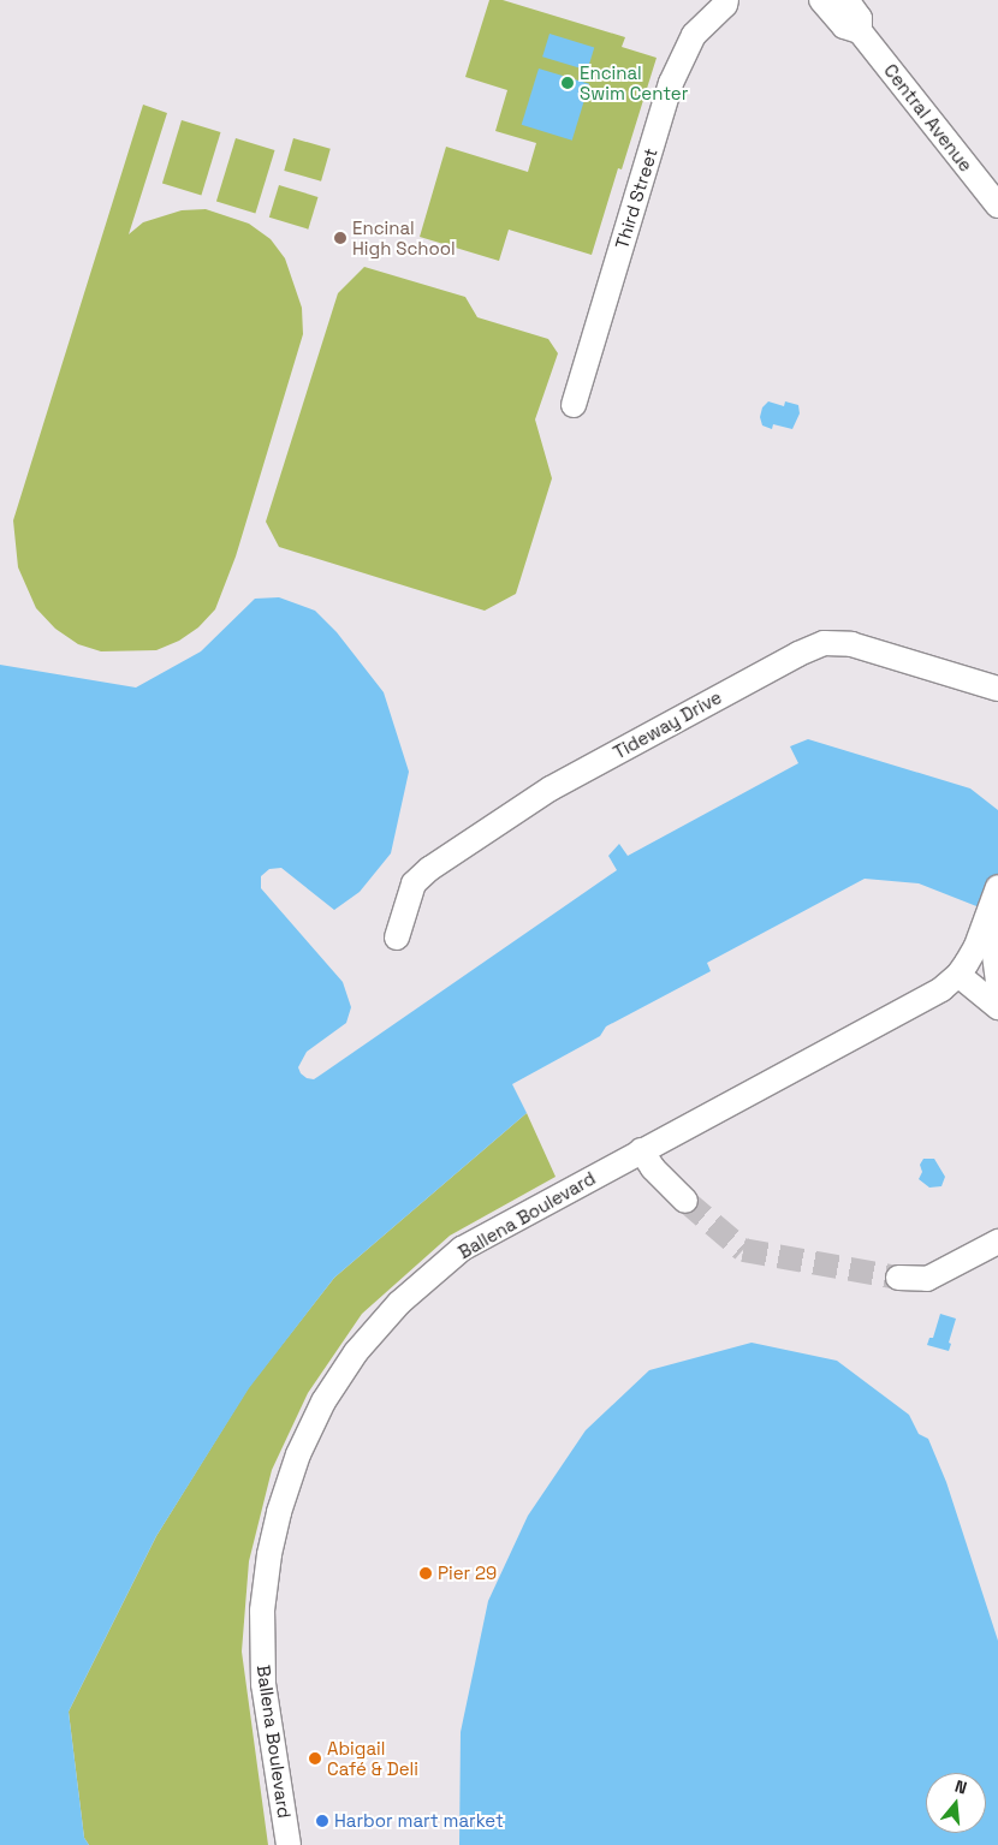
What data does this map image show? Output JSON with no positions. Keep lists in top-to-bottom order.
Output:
{
  "streets": {
    "street": [
      "Central Avenue",
      "Third Street",
      "Tideway Drive",
      "Ballena Boulevard"
    ]
  },
  "places": [
    "Encinal Swim Center",
    "Encinal High School",
    "Pier 29",
    "Abigail Café & Deli",
    "Harbor mart market"
  ],
  "north": "top"
}
